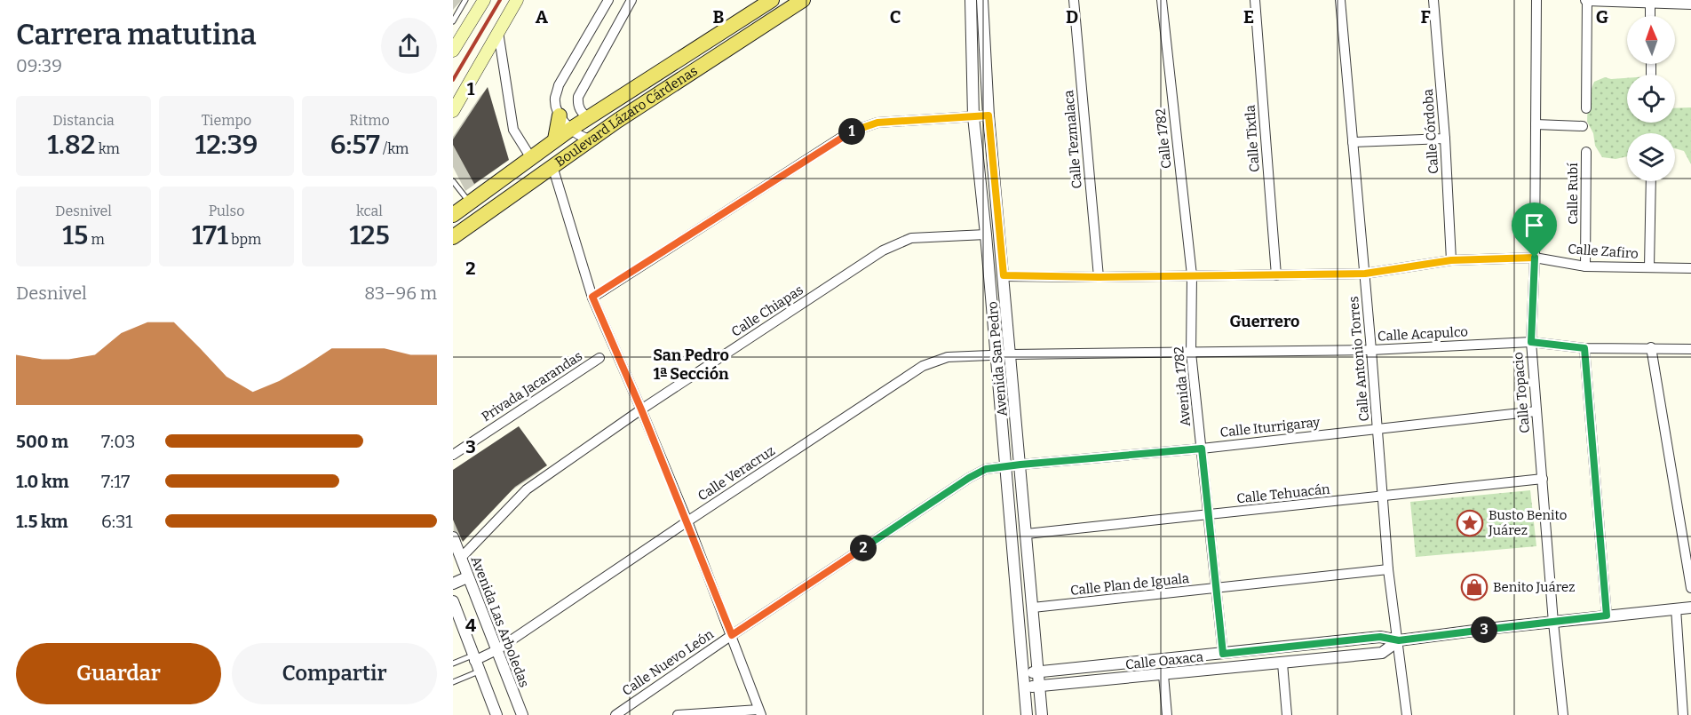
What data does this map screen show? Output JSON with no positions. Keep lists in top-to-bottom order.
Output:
{
  "streets": {
    "main road": ["Boulevard Lázaro Cárdenas"],
    "street": [
      "Calle Córdoba",
      "Calle 1782",
      "Calle Tixtla",
      "Calle Tezmalaca",
      "Calle Rubí",
      "Calle Zafiro",
      "Calle Chiapas",
      "Calle Acapulco",
      "Avenida San Pedro",
      "Calle Antonio Torres",
      "Privada Jacarandas",
      "Avenida 1782",
      "Calle Topacio",
      "Calle Iturrigaray",
      "Calle Veracruz",
      "Calle Tehuacán",
      "Calle Plan de Iguala",
      "Avenida Las Arboledas",
      "Calle Oaxaca",
      "Calle Nuevo León"
    ]
  },
  "crossings": [
    ["Calle Córdoba", "Calle Zafiro"],
    ["Calle 1782", "Calle Zafiro"],
    ["Calle 1782", "Avenida 1782"],
    ["Calle Tixtla", "Calle Zafiro"],
    ["Calle Tezmalaca", "Calle Zafiro"],
    ["Calle Rubí", "Calle Zafiro"],
    ["Calle Zafiro", "Avenida San Pedro"],
    ["Calle Zafiro", "Calle Antonio Torres"],
    ["Calle Zafiro", "Avenida 1782"],
    ["Calle Zafiro", "Calle Topacio"],
    ["Calle Chiapas", "Avenida San Pedro"],
    ["Calle Chiapas", "Avenida Las Arboledas"],
    ["Calle Acapulco", "Avenida San Pedro"],
    ["Calle Acapulco", "Calle Antonio Torres"],
    ["Calle Acapulco", "Avenida 1782"],
    ["Calle Acapulco", "Calle Topacio"],
    ["Calle Acapulco", "Calle Veracruz"],
    ["Avenida San Pedro", "Calle Iturrigaray"],
    ["Avenida San Pedro", "Calle Veracruz"],
    ["Avenida San Pedro", "Calle Tehuacán"],
    ["Avenida San Pedro", "Calle Plan de Iguala"],
    ["Avenida San Pedro", "Calle Oaxaca"],
    ["Avenida San Pedro", "Calle Nuevo León"],
    ["Calle Antonio Torres", "Calle Iturrigaray"],
    ["Calle Antonio Torres", "Calle Tehuacán"],
    ["Calle Antonio Torres", "Calle Plan de Iguala"],
    ["Calle Antonio Torres", "Calle Oaxaca"],
    ["Avenida 1782", "Calle Iturrigaray"],
    ["Avenida 1782", "Calle Tehuacán"],
    ["Avenida 1782", "Calle Plan de Iguala"],
    ["Avenida 1782", "Calle Oaxaca"],
    ["Calle Topacio", "Calle Iturrigaray"],
    ["Calle Topacio", "Calle Tehuacán"],
    ["Calle Topacio", "Calle Oaxaca"],
    ["Calle Iturrigaray", "Calle Nuevo León"],
    ["Calle Veracruz", "Avenida Las Arboledas"]
  ],
  "districts": ["Guerrero", "San Pedro 1ª Sección"],
  "places": {
    "place": ["Busto Benito Juárez"],
    "shop": ["Benito Juárez"]
  },
  "north": "top",
  "page": {
    "heading": ["Carrera matutina", "09:39"],
    "stats": [
      ["Distancia", "1.82 km"],
      ["Tiempo", "12:39"],
      ["Ritmo", "6:57 /km"],
      ["Desnivel", "15 m"],
      ["Pulso", "171 bpm"],
      ["kcal", "125"]
    ],
    "pins": ["1", "2", "3"],
    "chart": ["Desnivel", "83–96 m"],
    "list": [
      {
        "name": "500 m",
        "note": "7:03"
      },
      {
        "name": "1.0 km",
        "note": "7:17"
      },
      {
        "name": "1.5 km",
        "note": "6:31"
      }
    ],
    "buttons": ["Guardar", "Compartir"]
  },
  "grid": {
    "columns": [
      "A",
      "B",
      "C",
      "D",
      "E",
      "F",
      "G"
    ],
    "rows": [
      "1",
      "2",
      "3",
      "4"
    ]
  }
}
